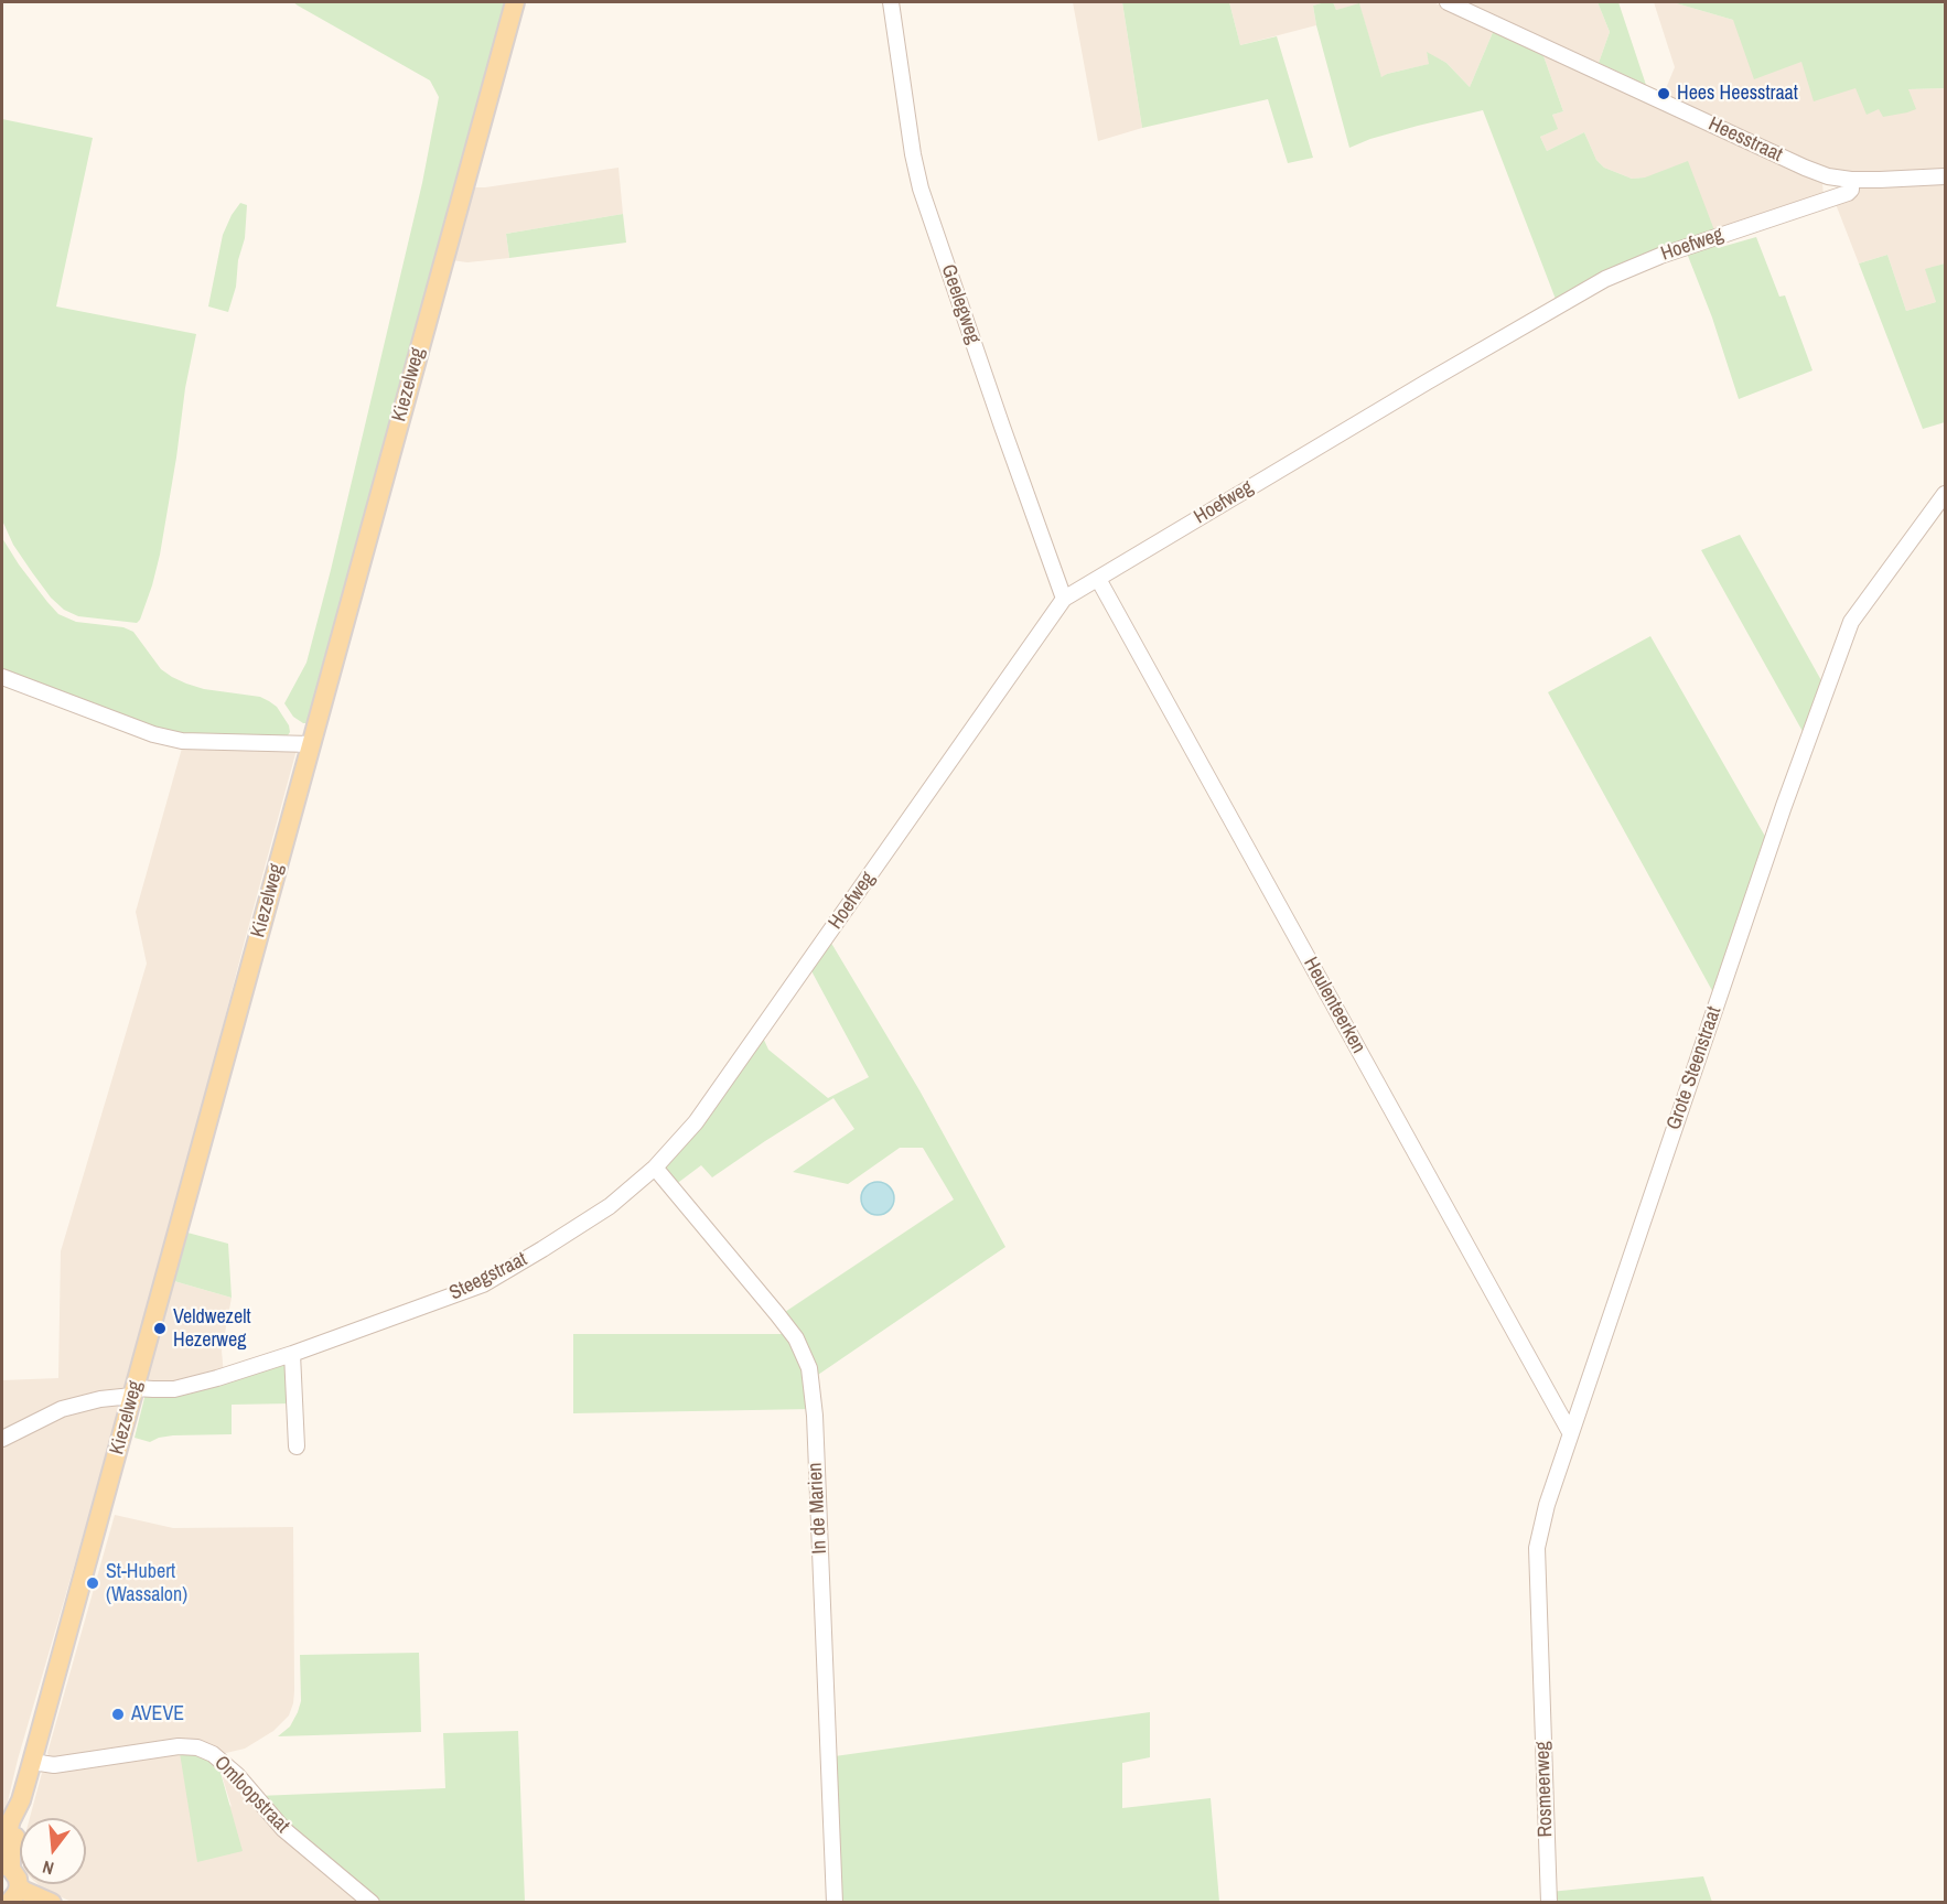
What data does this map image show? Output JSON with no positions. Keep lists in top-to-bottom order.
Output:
{
  "streets": {
    "main road": ["Kiezelweg"],
    "street": [
      "Heesstraat",
      "Hoefweg",
      "Geelegweg",
      "Heulenteerken",
      "Grote Steenstraat",
      "Steegstraat",
      "In de Marien",
      "Rosmeerweg",
      "Omloopstraat"
    ]
  },
  "crossings": [
    ["Heesstraat", "Hoefweg"],
    ["Hoefweg", "Geelegweg"],
    ["Hoefweg", "Heulenteerken"],
    ["Hoefweg", "Steegstraat"],
    ["Kiezelweg", "Steegstraat"],
    ["Kiezelweg", "Omloopstraat"],
    ["Heulenteerken", "Grote Steenstraat"],
    ["Grote Steenstraat", "Rosmeerweg"],
    ["Steegstraat", "In de Marien"]
  ],
  "places": [
    "Hees Heesstraat",
    "Veldwezelt Hezerweg",
    "St-Hubert (Wassalon)",
    "AVEVE"
  ],
  "north": "bottom"
}
